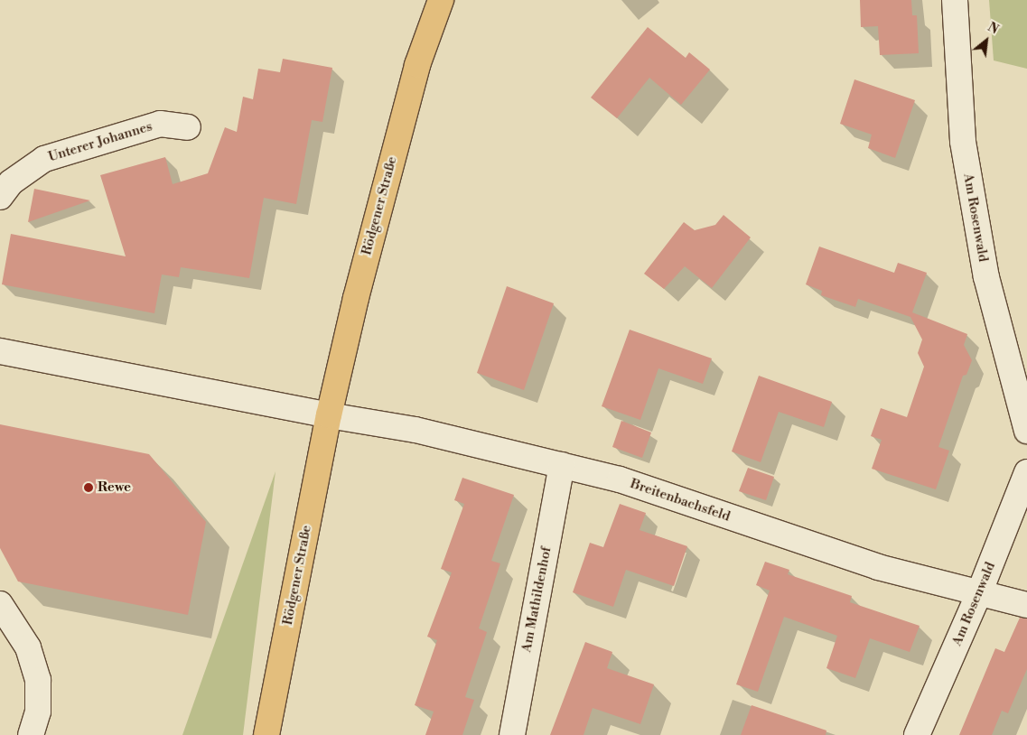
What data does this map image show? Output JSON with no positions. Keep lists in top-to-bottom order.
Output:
{
  "streets": {
    "main road": ["Rödgener Straße"],
    "street": [
      "Unterer Johannes",
      "Am Rosenwald",
      "Breitenbachsfeld",
      "Am Mathildenhof"
    ]
  },
  "crossings": [
    ["Rödgener Straße", "Breitenbachsfeld"],
    ["Am Rosenwald", "Breitenbachsfeld"],
    ["Breitenbachsfeld", "Am Mathildenhof"]
  ],
  "places": ["Rewe"],
  "north": "top right"
}
